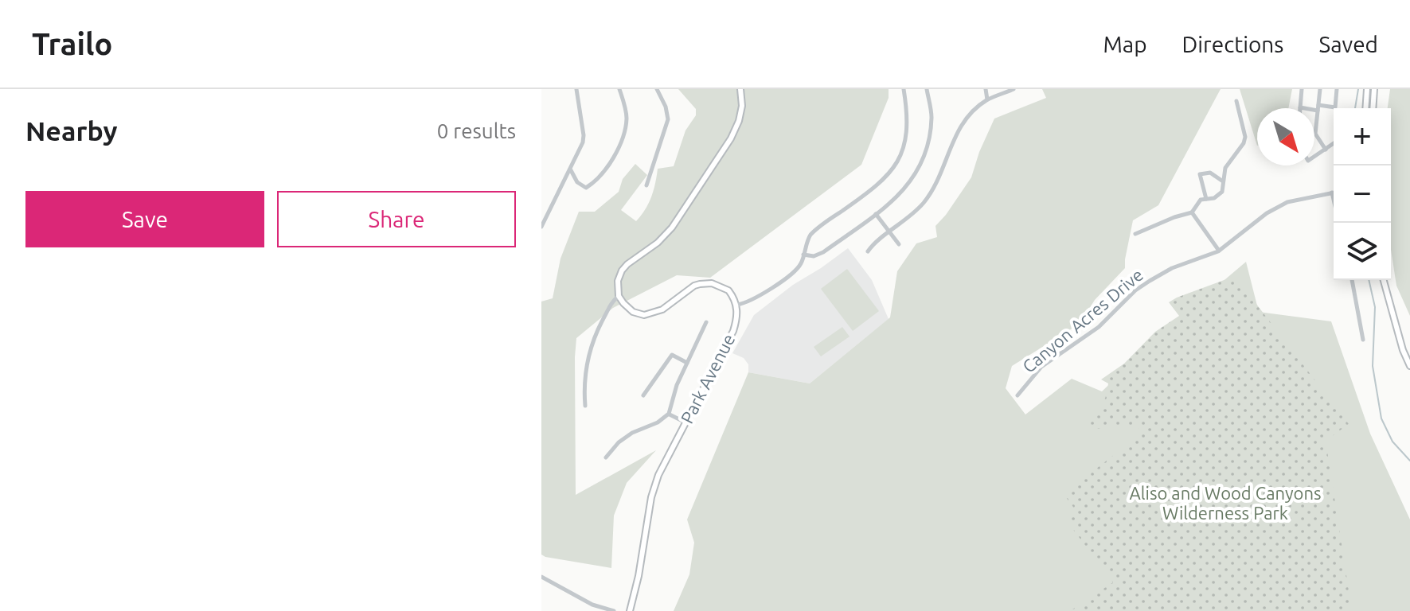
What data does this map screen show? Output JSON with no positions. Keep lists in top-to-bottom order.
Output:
{
  "streets": {
    "main road": ["Park Avenue"],
    "street": ["Canyon Acres Drive"]
  },
  "parks": ["Aliso and Wood Canyons Wilderness Park"],
  "north": "bottom right",
  "page": {
    "header": "Trailo",
    "nav": ["Map", "Directions", "Saved"],
    "heading": ["Nearby", "0 results"],
    "map_buttons": ["+", "−"],
    "buttons": ["Save", "Share"]
  }
}
